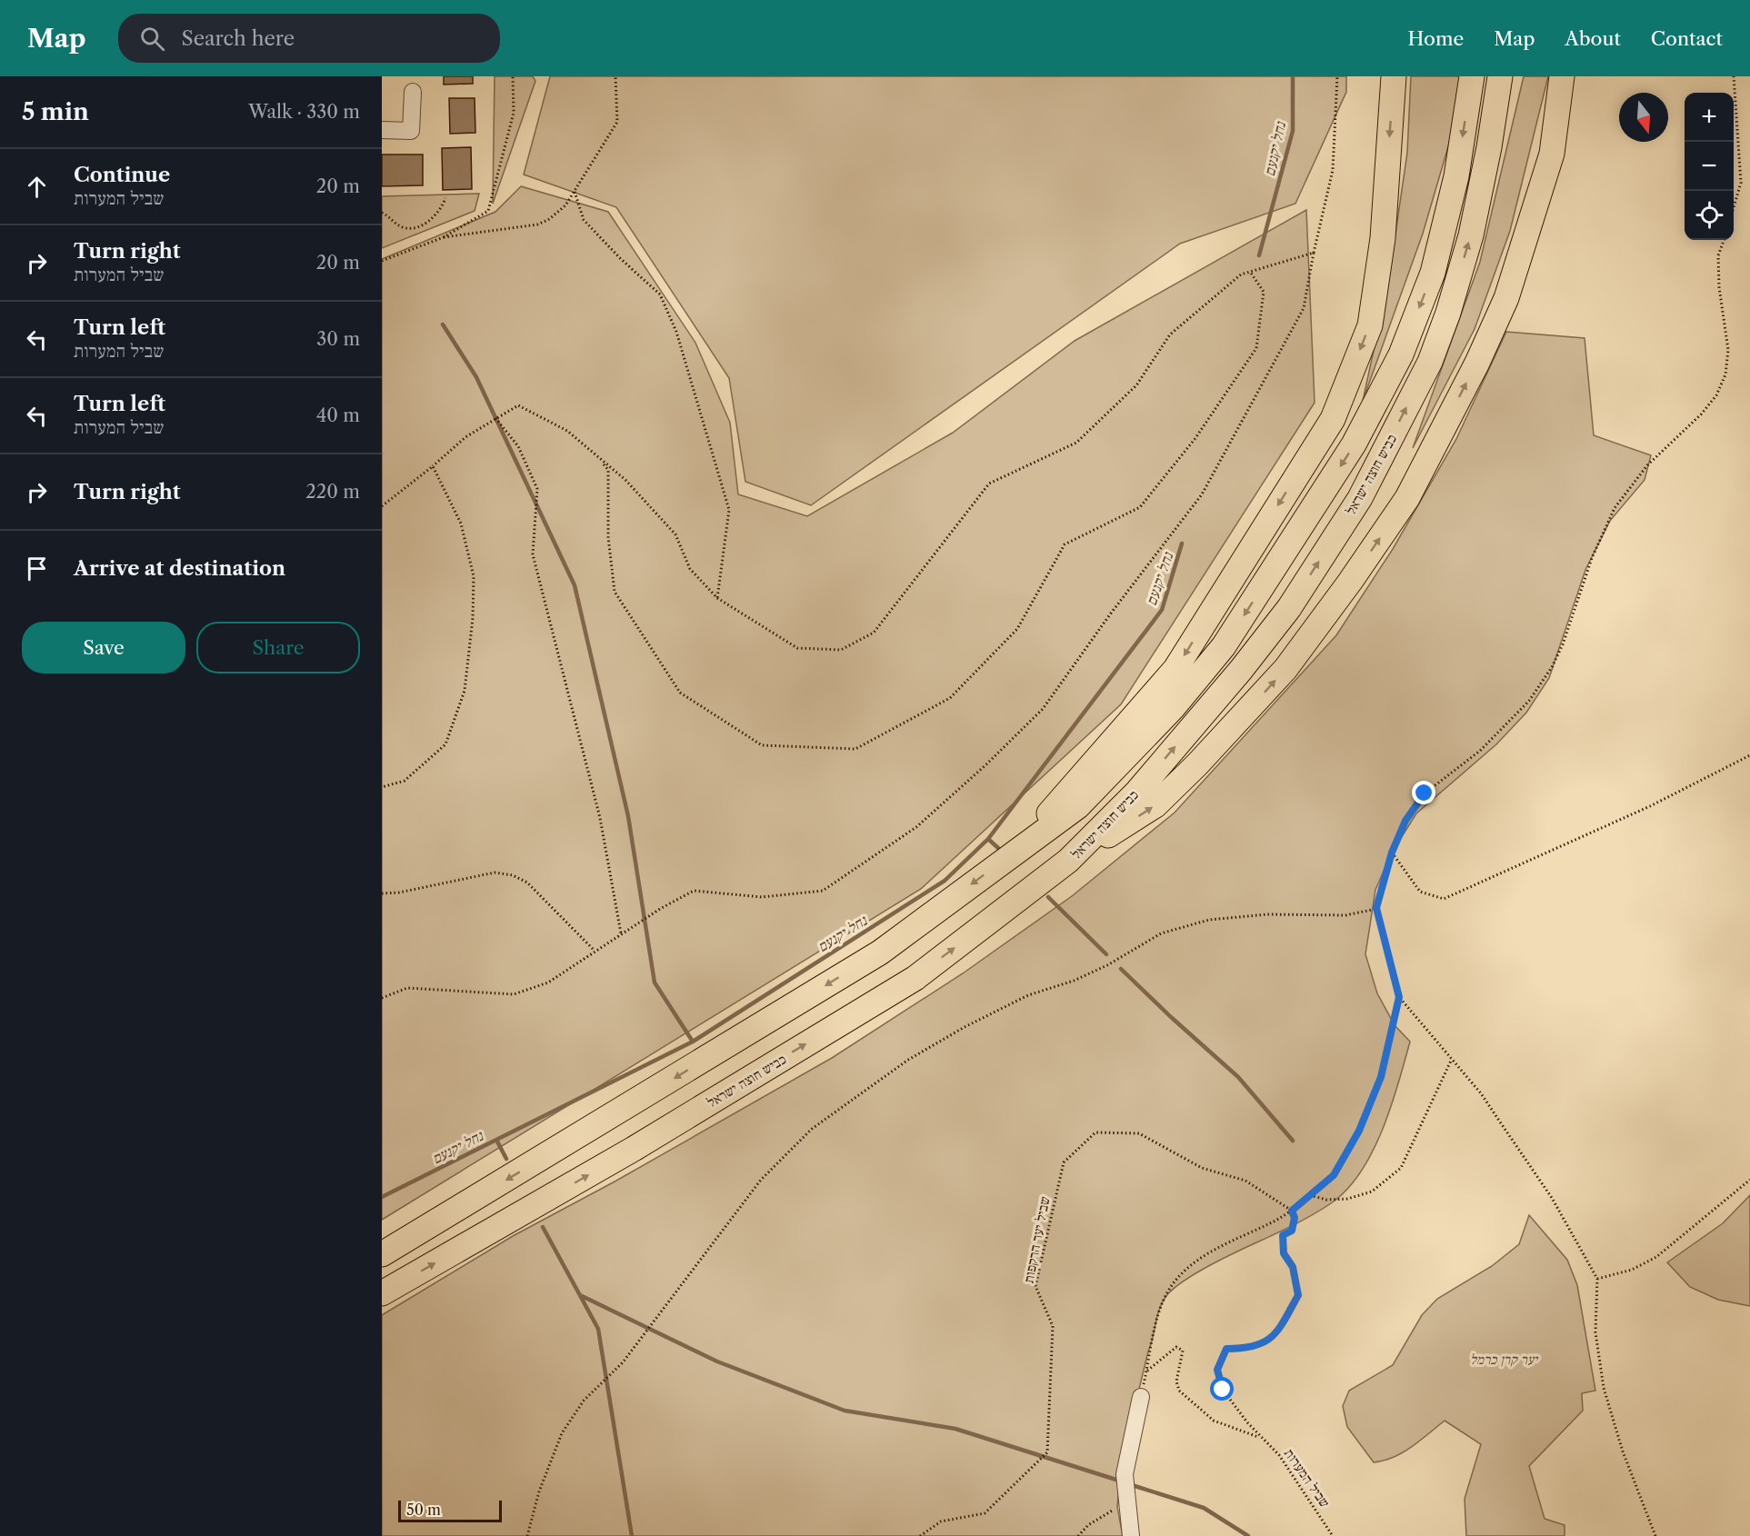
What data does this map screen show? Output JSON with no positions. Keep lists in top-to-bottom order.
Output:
{
  "streets": {
    "highway": ["כביש חוצה ישראל"],
    "path": ["שביל יער הרקפות", "שביל המערות"]
  },
  "crossings": [
    ["שביל יער הרקפות", "שביל המערות"]
  ],
  "water": ["נחל יקנעם"],
  "parks": ["יער קרן כרמל"],
  "scale_bar": "50 m",
  "north": "bottom",
  "page": {
    "header": "Map",
    "search": "Search here",
    "nav": [
      "Home",
      "Map",
      "About",
      "Contact"
    ],
    "heading": ["5 min", "Walk · 330 m"],
    "map_buttons": ["+", "−"],
    "list": [
      ["Continue", "שביל המערות", "20 m"],
      ["Turn right", "שביל המערות", "20 m"],
      ["Turn left", "שביל המערות", "30 m"],
      ["Turn left", "שביל המערות", "40 m"],
      ["Turn right", "220 m"],
      "Arrive at destination"
    ],
    "buttons": ["Save", "Share"],
    "scale": "50 m"
  }
}
